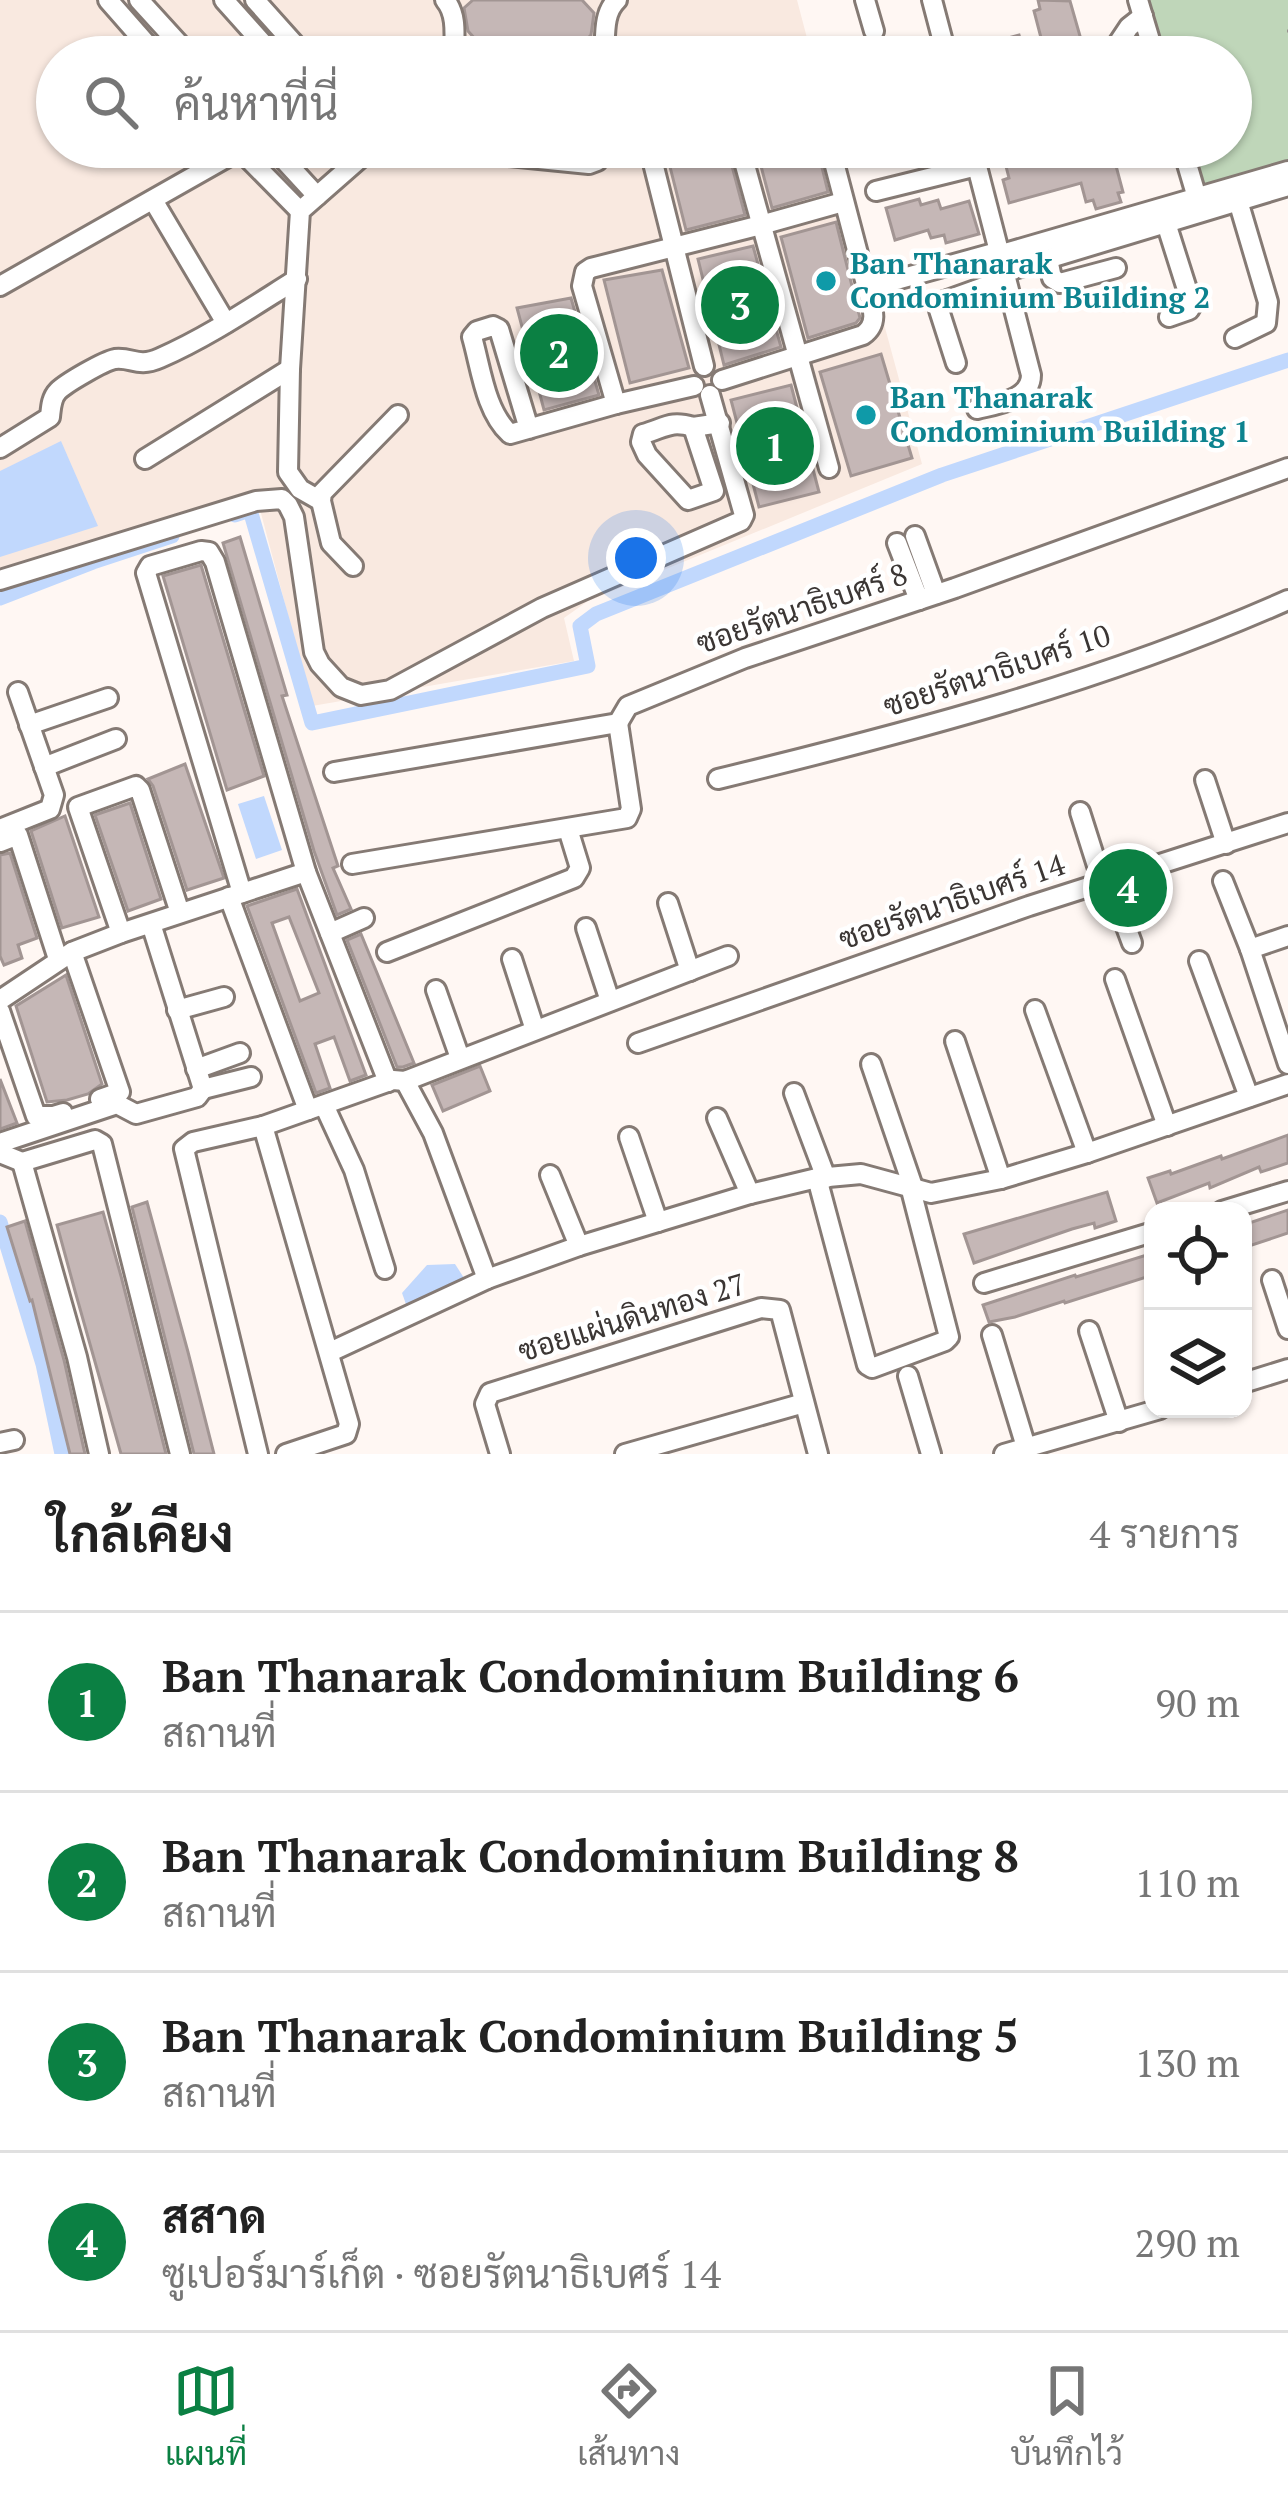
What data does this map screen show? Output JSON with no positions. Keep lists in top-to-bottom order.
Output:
{
  "streets": {
    "street": [
      "ซอยรัตนาธิเบศร์ 8",
      "ซอยรัตนาธิเบศร์ 10",
      "ซอยรัตนาธิเบศร์ 14",
      "ซอยแผ่นดินทอง 27"
    ]
  },
  "places": ["Ban Thanarak Condominium Building 2", "Ban Thanarak Condominium Building 1"],
  "page": {
    "search": "ค้นหาที่นี่",
    "pins": [
      "3",
      "2",
      "1",
      "4"
    ],
    "heading": ["ใกล้เคียง", "4 รายการ"],
    "list": [
      {
        "mark": "1",
        "name": "Ban Thanarak Condominium Building 6",
        "note": "สถานที่",
        "value": "90 m"
      },
      {
        "mark": "2",
        "name": "Ban Thanarak Condominium Building 8",
        "note": "สถานที่",
        "value": "110 m"
      },
      {
        "mark": "3",
        "name": "Ban Thanarak Condominium Building 5",
        "note": "สถานที่",
        "value": "130 m"
      },
      {
        "mark": "4",
        "name": "สสาด",
        "note": "ซูเปอร์มาร์เก็ต · ซอยรัตนาธิเบศร์ 14",
        "value": "290 m"
      }
    ],
    "nav": ["แผนที่", "เส้นทาง", "บันทึกไว้"]
  }
}
